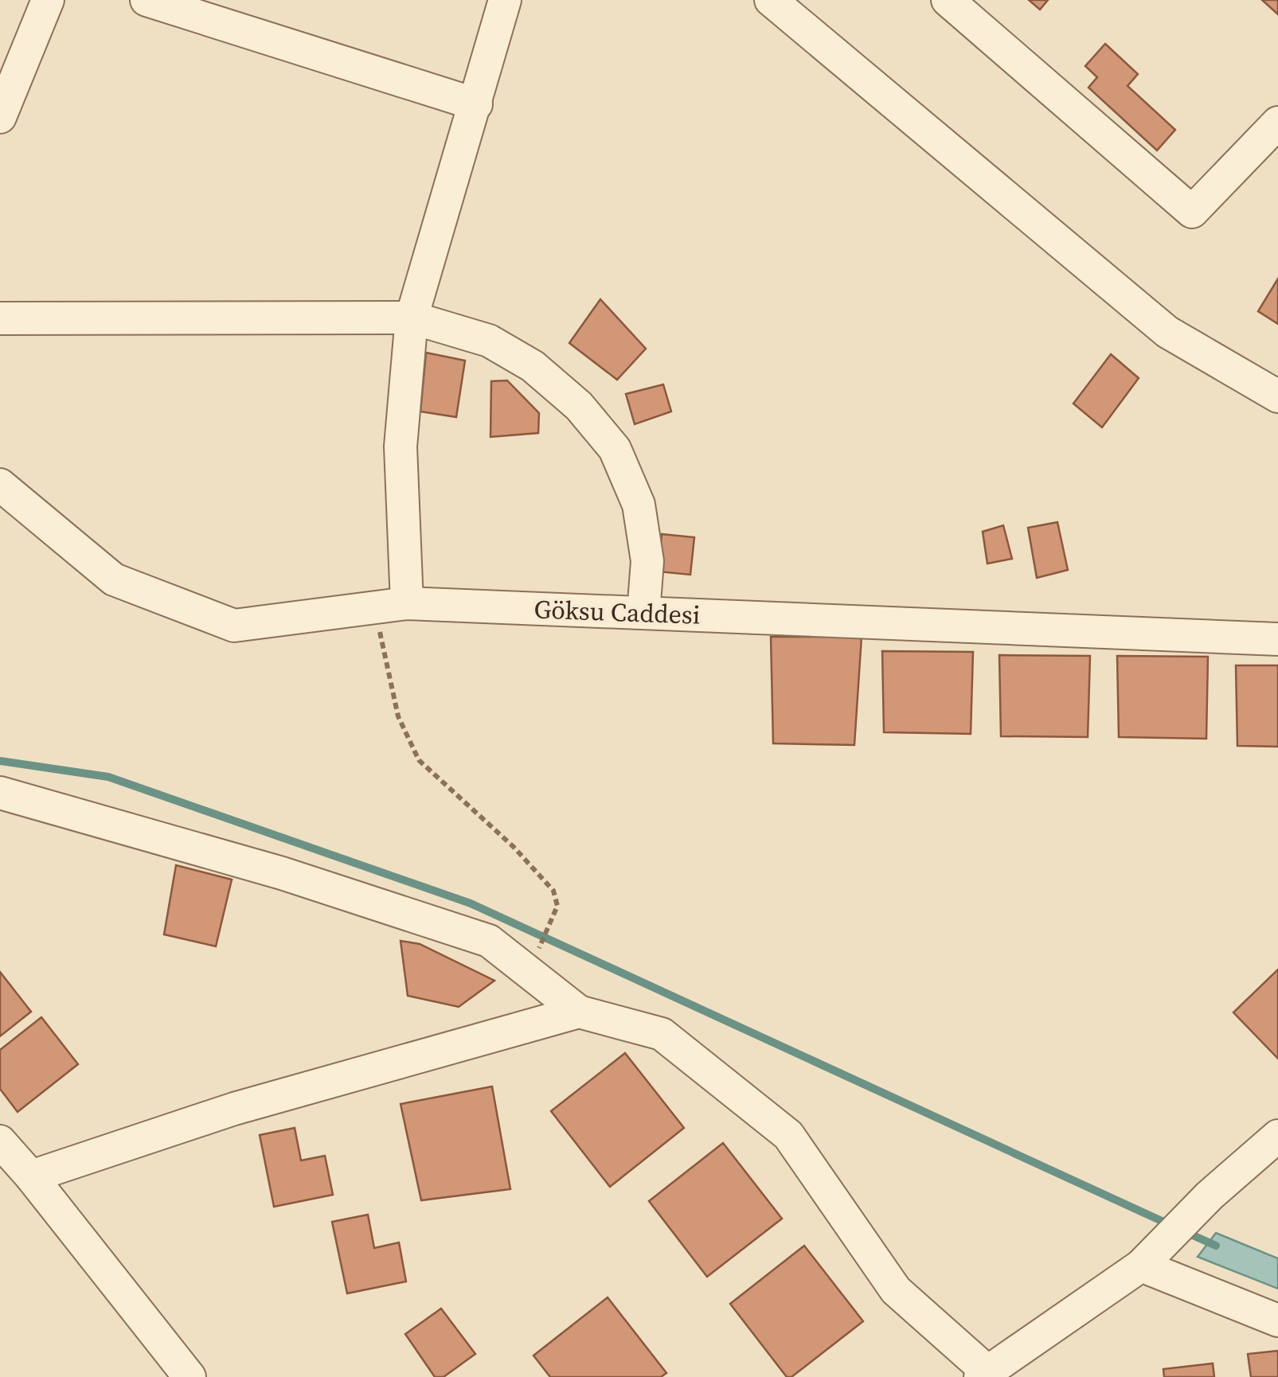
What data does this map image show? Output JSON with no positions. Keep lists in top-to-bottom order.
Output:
{
  "streets": {
    "street": ["Göksu Caddesi"]
  }
}
